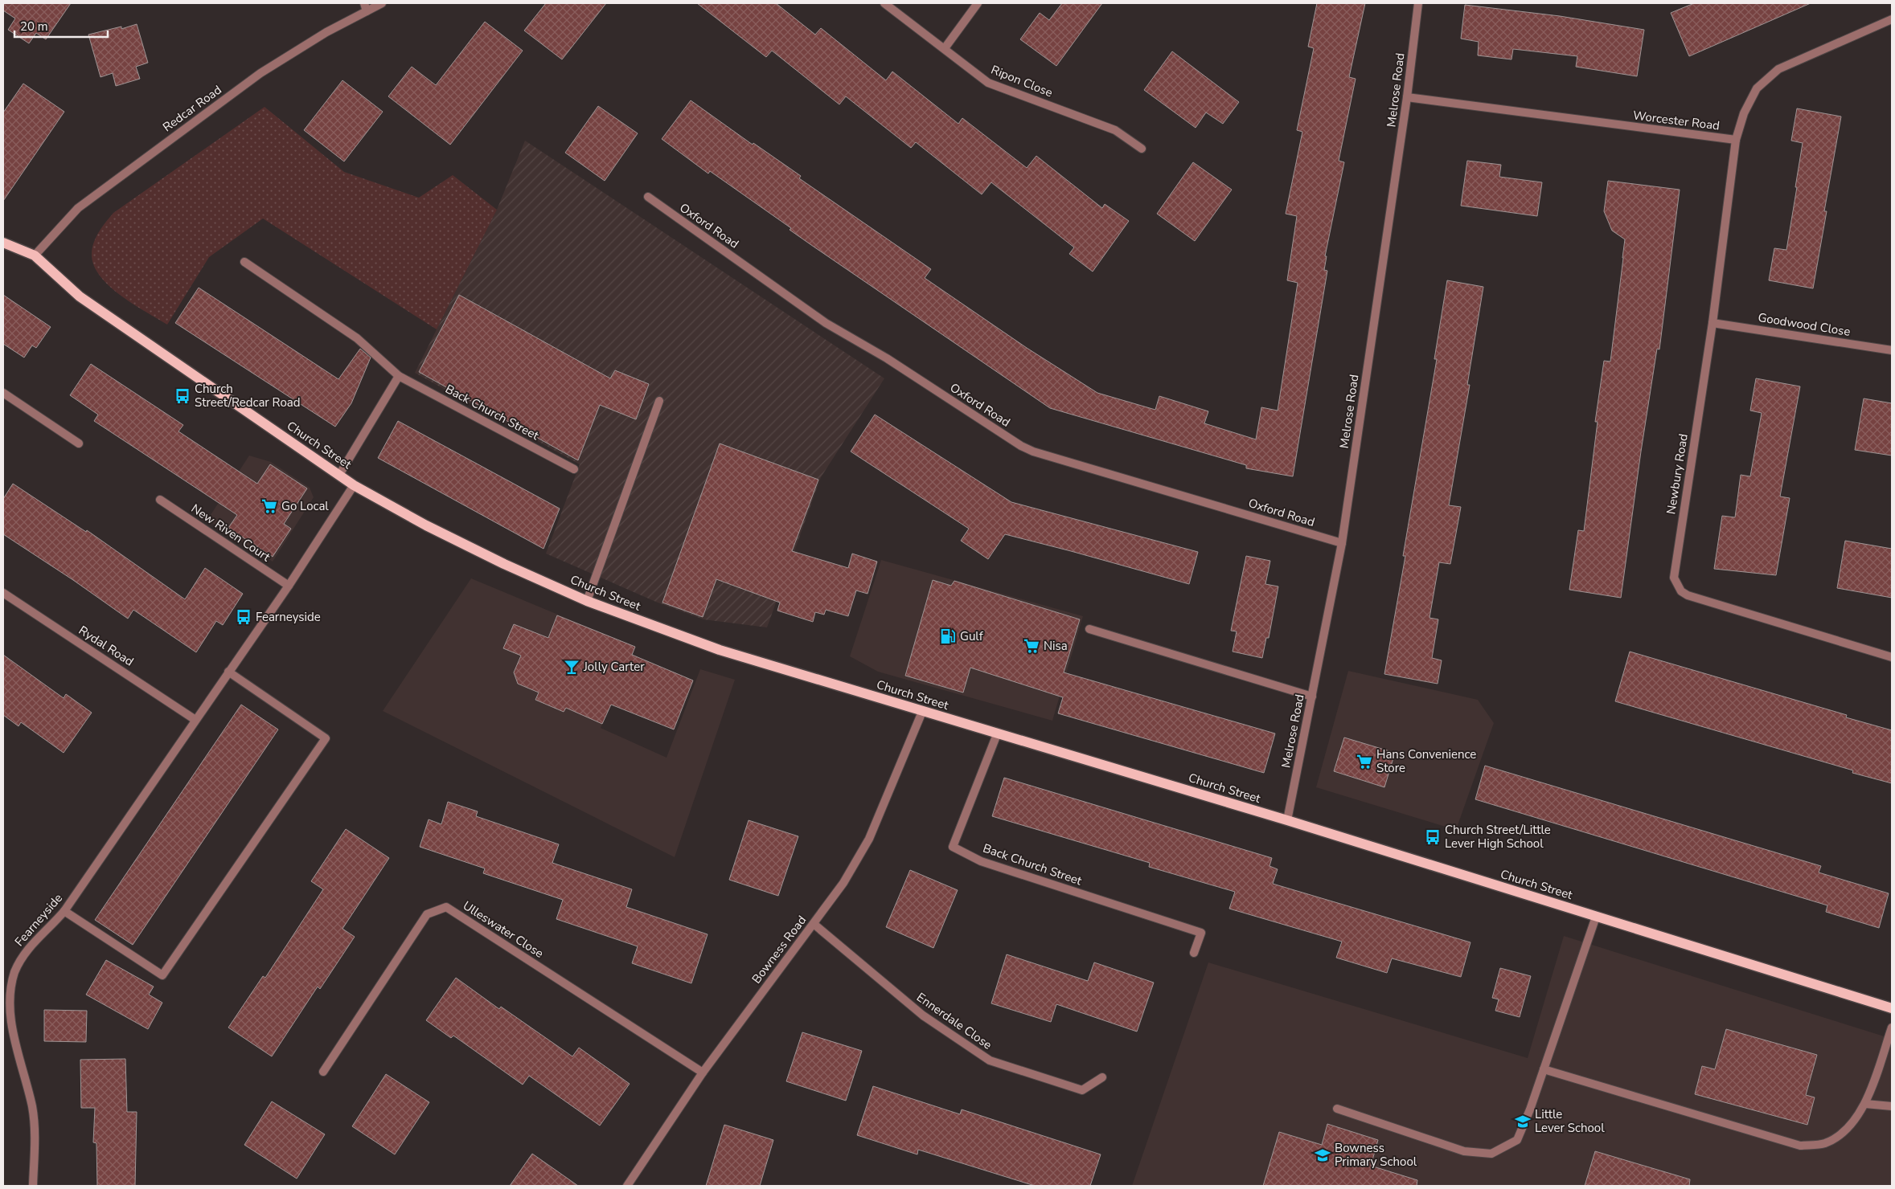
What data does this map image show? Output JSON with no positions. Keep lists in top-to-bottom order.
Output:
{
  "streets": {
    "main road": ["Church Street"],
    "street": [
      "Ripon Close",
      "Melrose Road",
      "Redcar Road",
      "Worcester Road",
      "Oxford Road",
      "Goodwood Close",
      "Back Church Street",
      "Newbury Road",
      "New Riven Court",
      "Rydal Road",
      "Fearneyside",
      "Ulleswater Close",
      "Bowness Road",
      "Ennerdale Close"
    ]
  },
  "crossings": [
    ["Melrose Road", "Worcester Road"],
    ["Melrose Road", "Oxford Road"],
    ["Melrose Road", "Church Street"],
    ["Redcar Road", "Church Street"],
    ["Worcester Road", "Newbury Road"],
    ["Goodwood Close", "Newbury Road"],
    ["Back Church Street", "Church Street"],
    ["Church Street", "Fearneyside"],
    ["Church Street", "Bowness Road"],
    ["New Riven Court", "Fearneyside"],
    ["Rydal Road", "Fearneyside"],
    ["Ulleswater Close", "Bowness Road"],
    ["Bowness Road", "Ennerdale Close"]
  ],
  "places": {
    "bus stop": ["Church Street/Redcar Road", "Fearneyside", "Church Street/Little Lever High School"],
    "supermarket": ["Go Local", "Nisa", "Hans Convenience Store"],
    "fuel station": ["Gulf"],
    "bar": ["Jolly Carter"],
    "school or university": ["Little Lever School", "Bowness Primary School"]
  },
  "scale_bar": "20 m"
}
